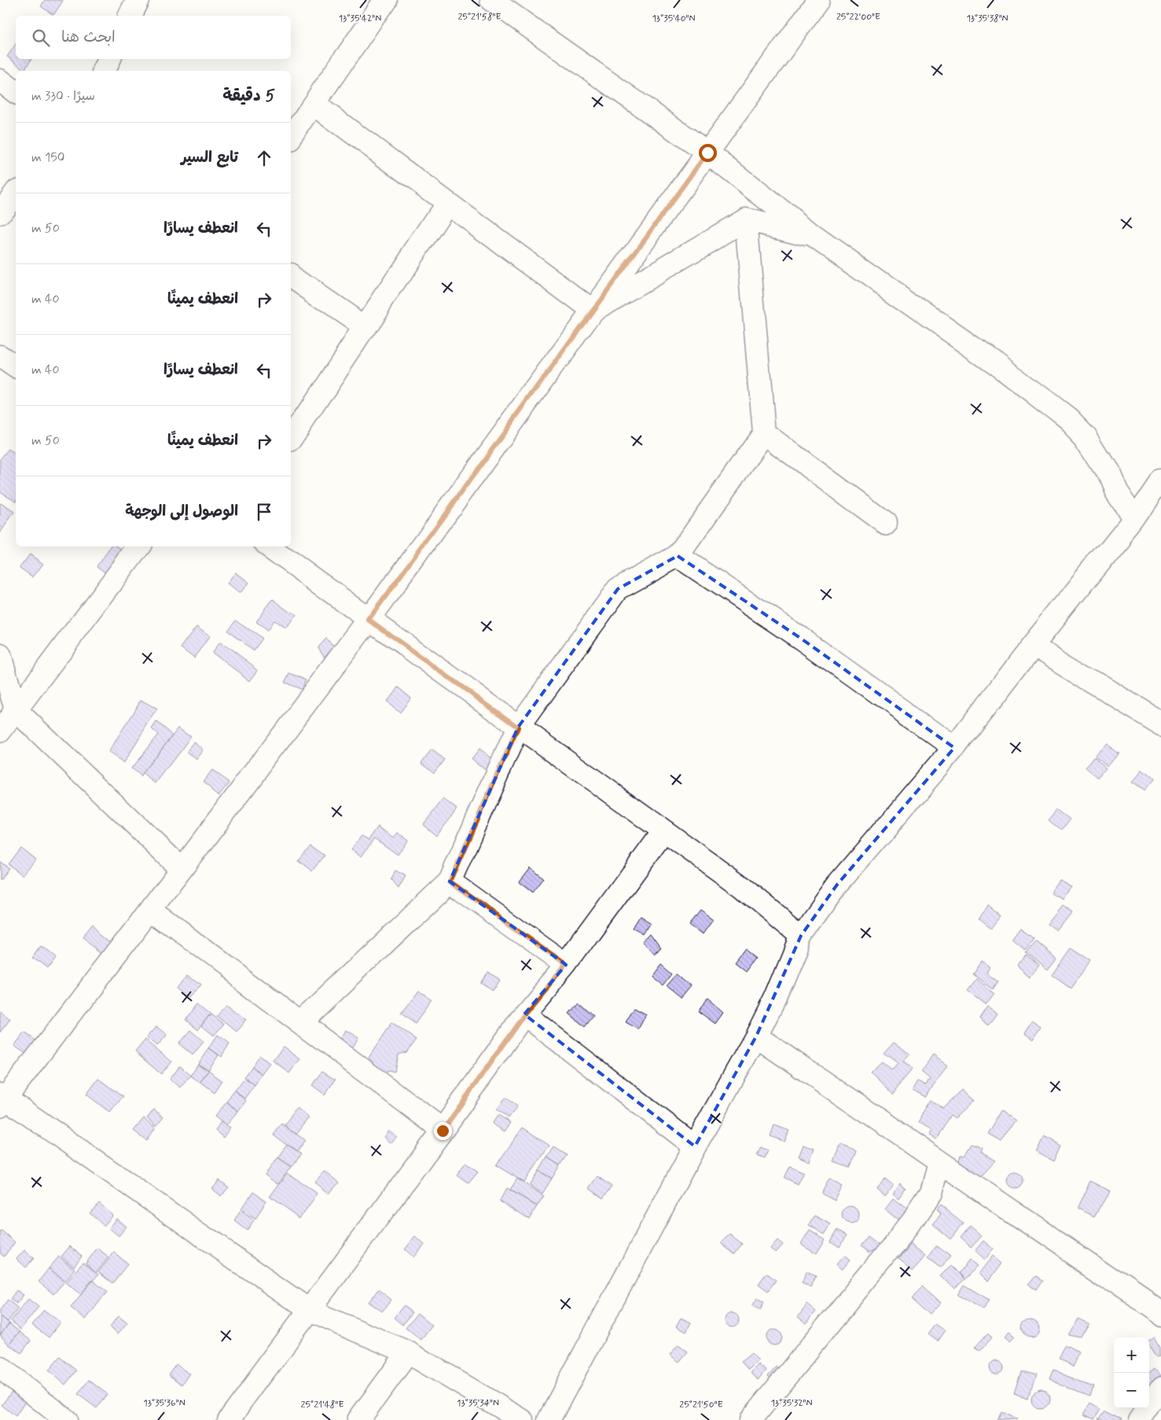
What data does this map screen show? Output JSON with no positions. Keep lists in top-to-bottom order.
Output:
{
  "page": {
    "search": "ابحث هنا",
    "heading": ["5 دقيقة", "سيرًا · 330 m"],
    "list": [
      ["تابع السير", "150 m"],
      ["انعطف يسارًا", "50 m"],
      ["انعطف يمينًا", "40 m"],
      ["انعطف يسارًا", "40 m"],
      ["انعطف يمينًا", "50 m"],
      "الوصول إلى الوجهة"
    ],
    "map_buttons": ["+", "−"]
  },
  "coordinates": [
    "25°21'58\"E",
    "25°22'00\"E",
    "13°35'42\"N",
    "13°35'40\"N",
    "13°35'38\"N",
    "13°35'36\"N",
    "13°35'34\"N",
    "13°35'32\"N",
    "25°21'48\"E",
    "25°21'50\"E"
  ]
}
